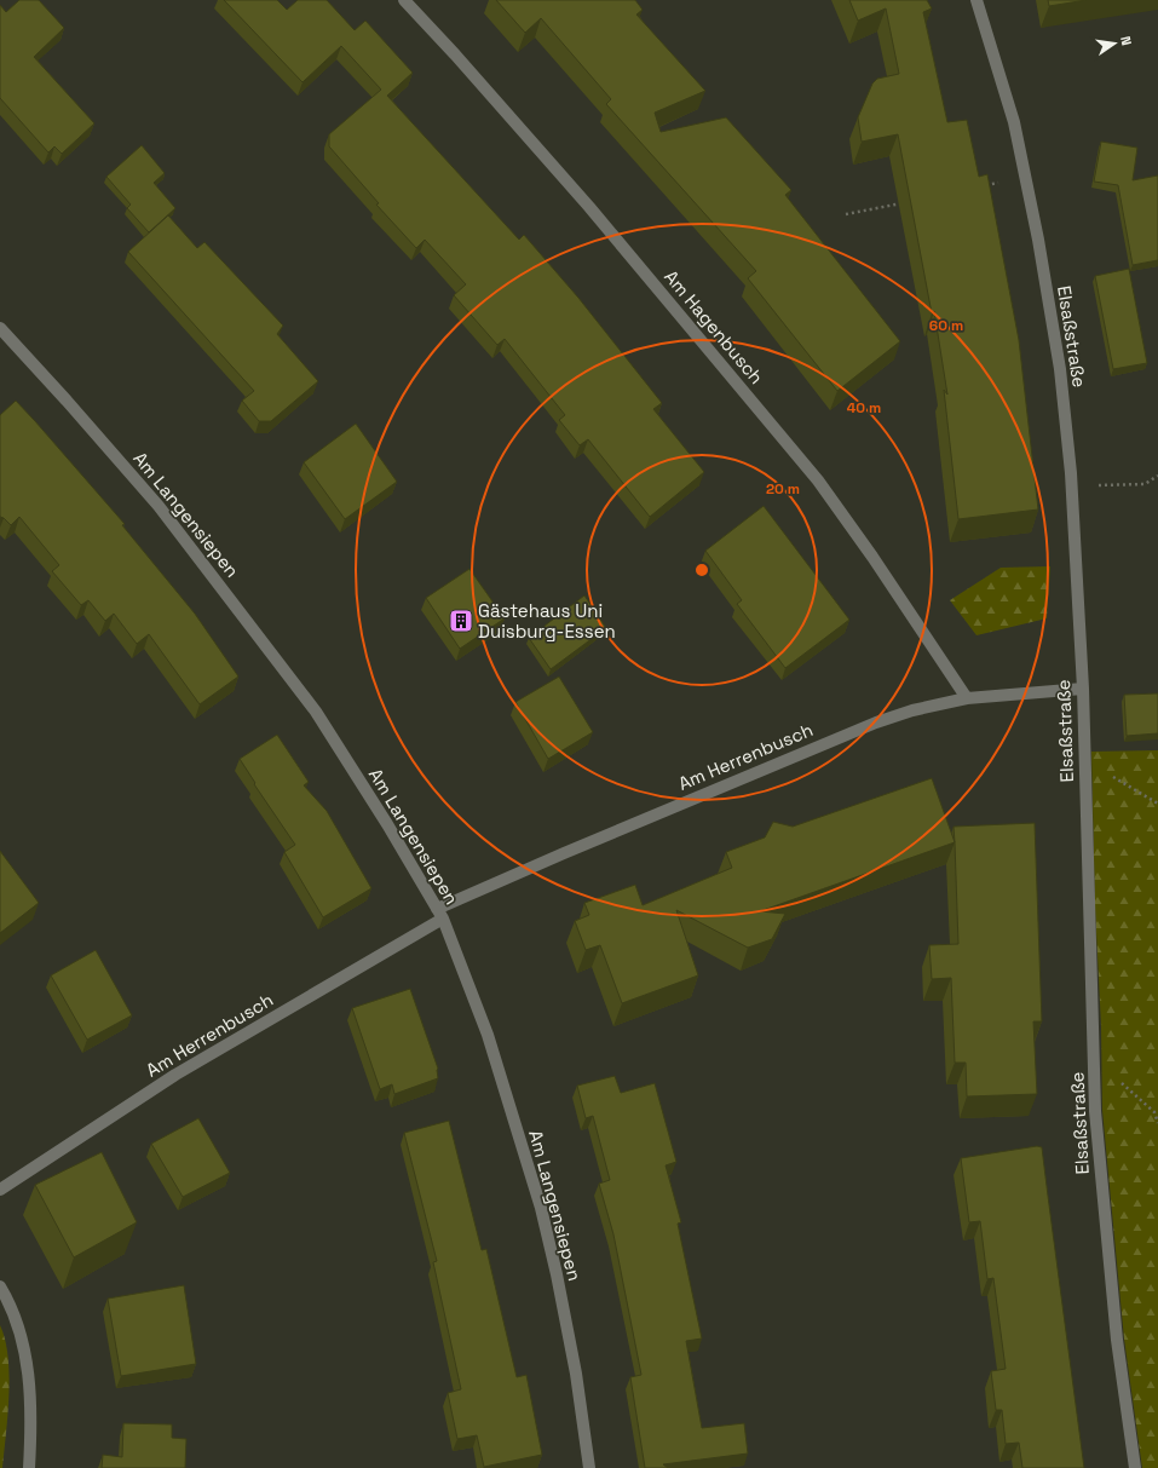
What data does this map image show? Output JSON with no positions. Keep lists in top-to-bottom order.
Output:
{
  "streets": {
    "street": [
      "Am Hagenbusch",
      "Elsaßstraße",
      "Am Langensiepen",
      "Am Herrenbusch"
    ]
  },
  "crossings": [
    ["Am Hagenbusch", "Am Herrenbusch"],
    ["Elsaßstraße", "Am Herrenbusch"],
    ["Am Langensiepen", "Am Herrenbusch"]
  ],
  "places": {
    "building": ["Gästehaus Uni Duisburg-Essen"]
  },
  "north": "right",
  "rings": ["60 m", "40 m", "20 m"]
}
